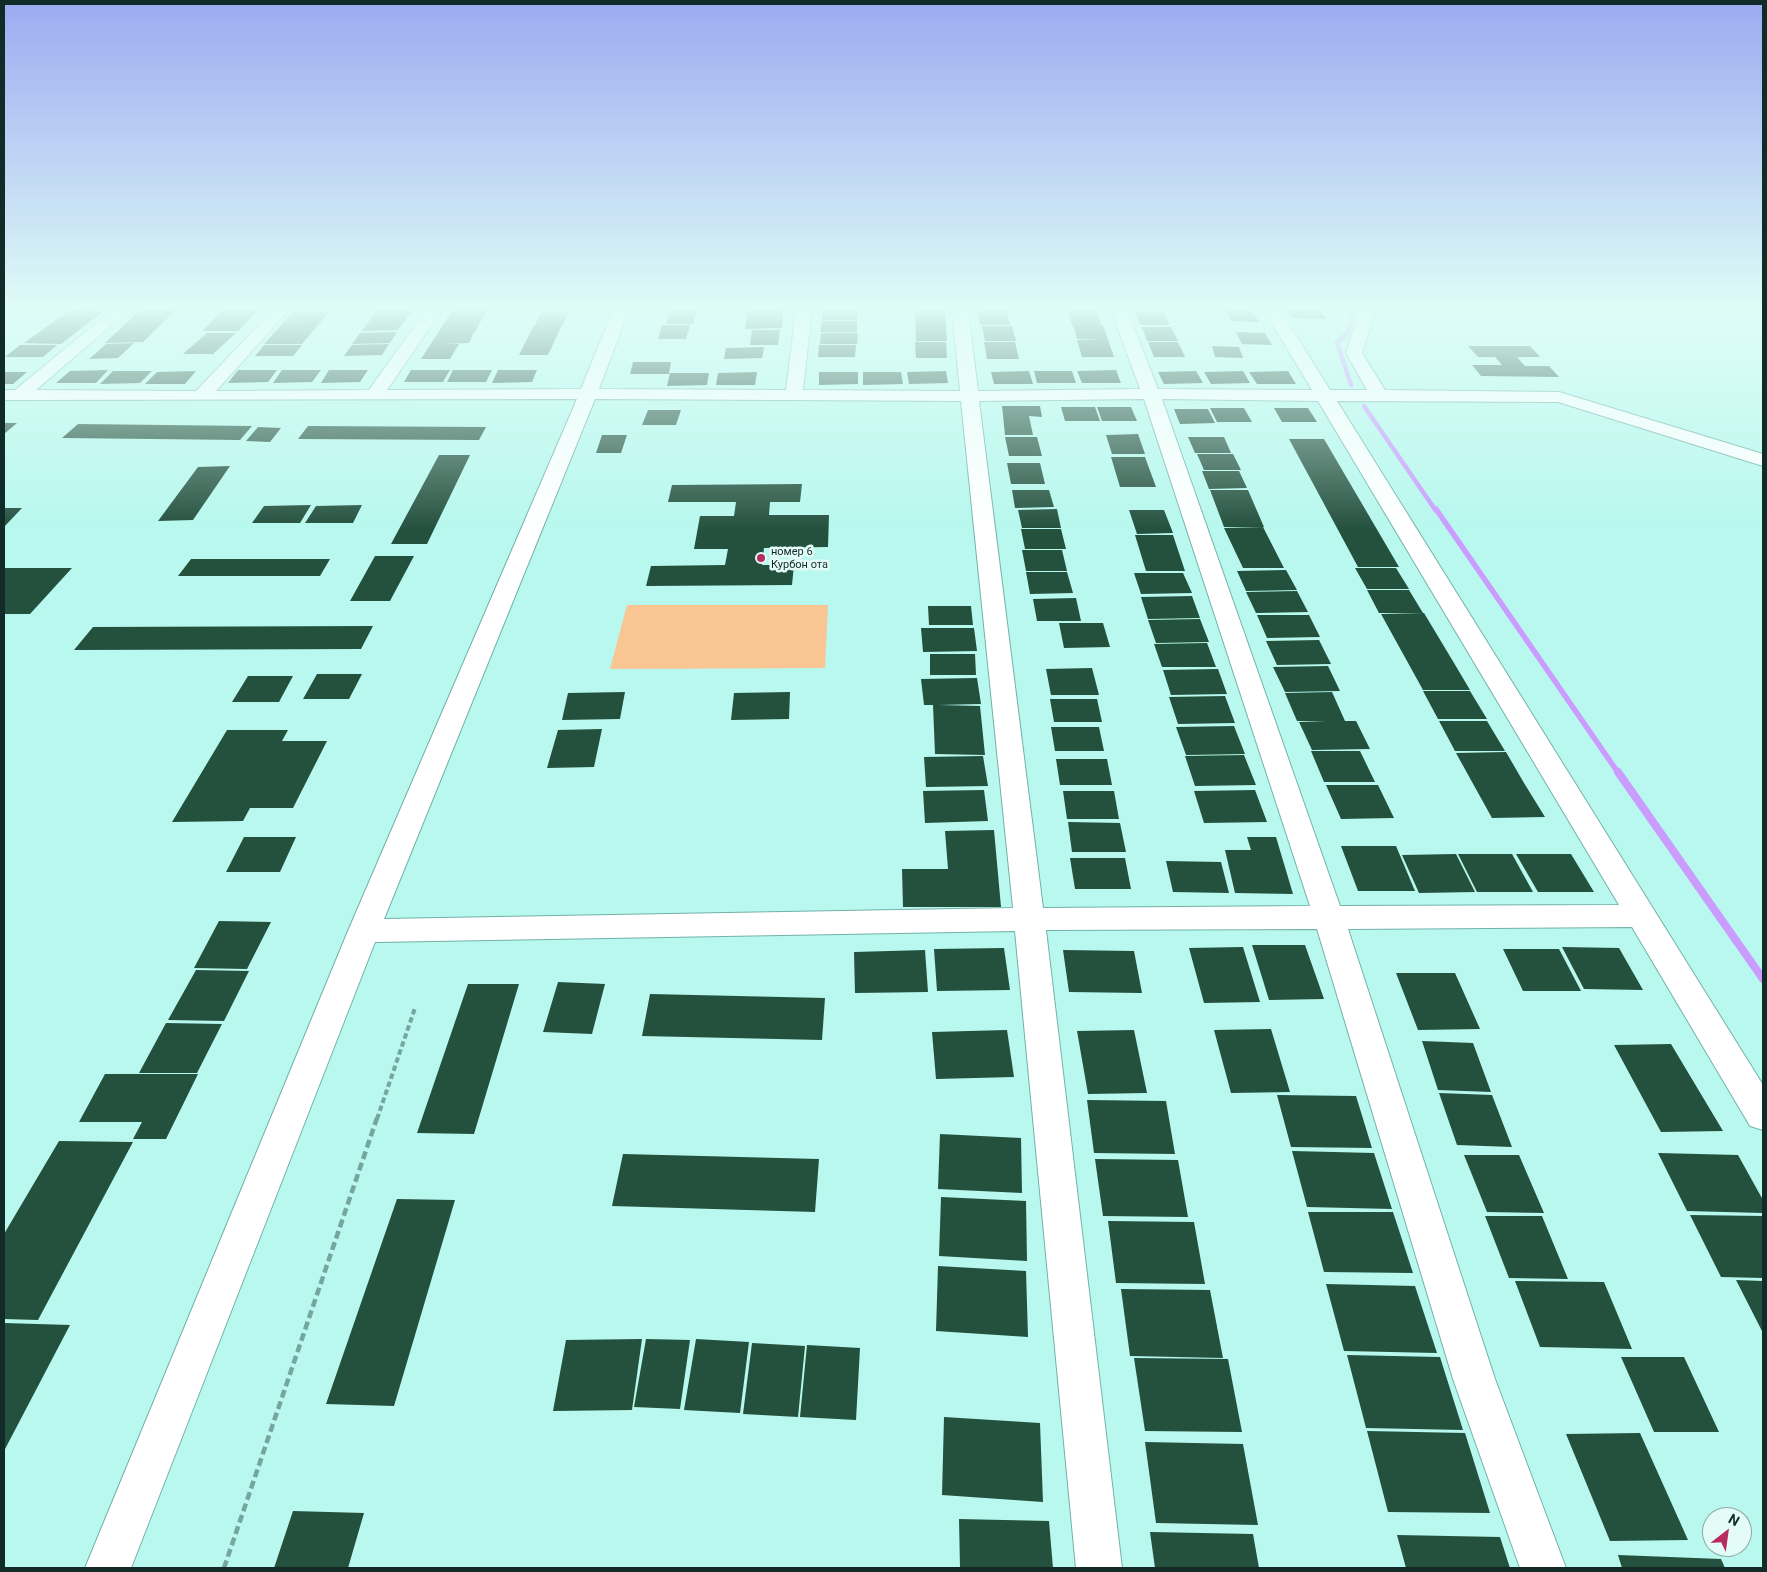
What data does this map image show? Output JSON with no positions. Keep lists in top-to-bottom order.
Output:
{
  "places": ["номер 6 Курбон ота"],
  "north": "top right"
}
